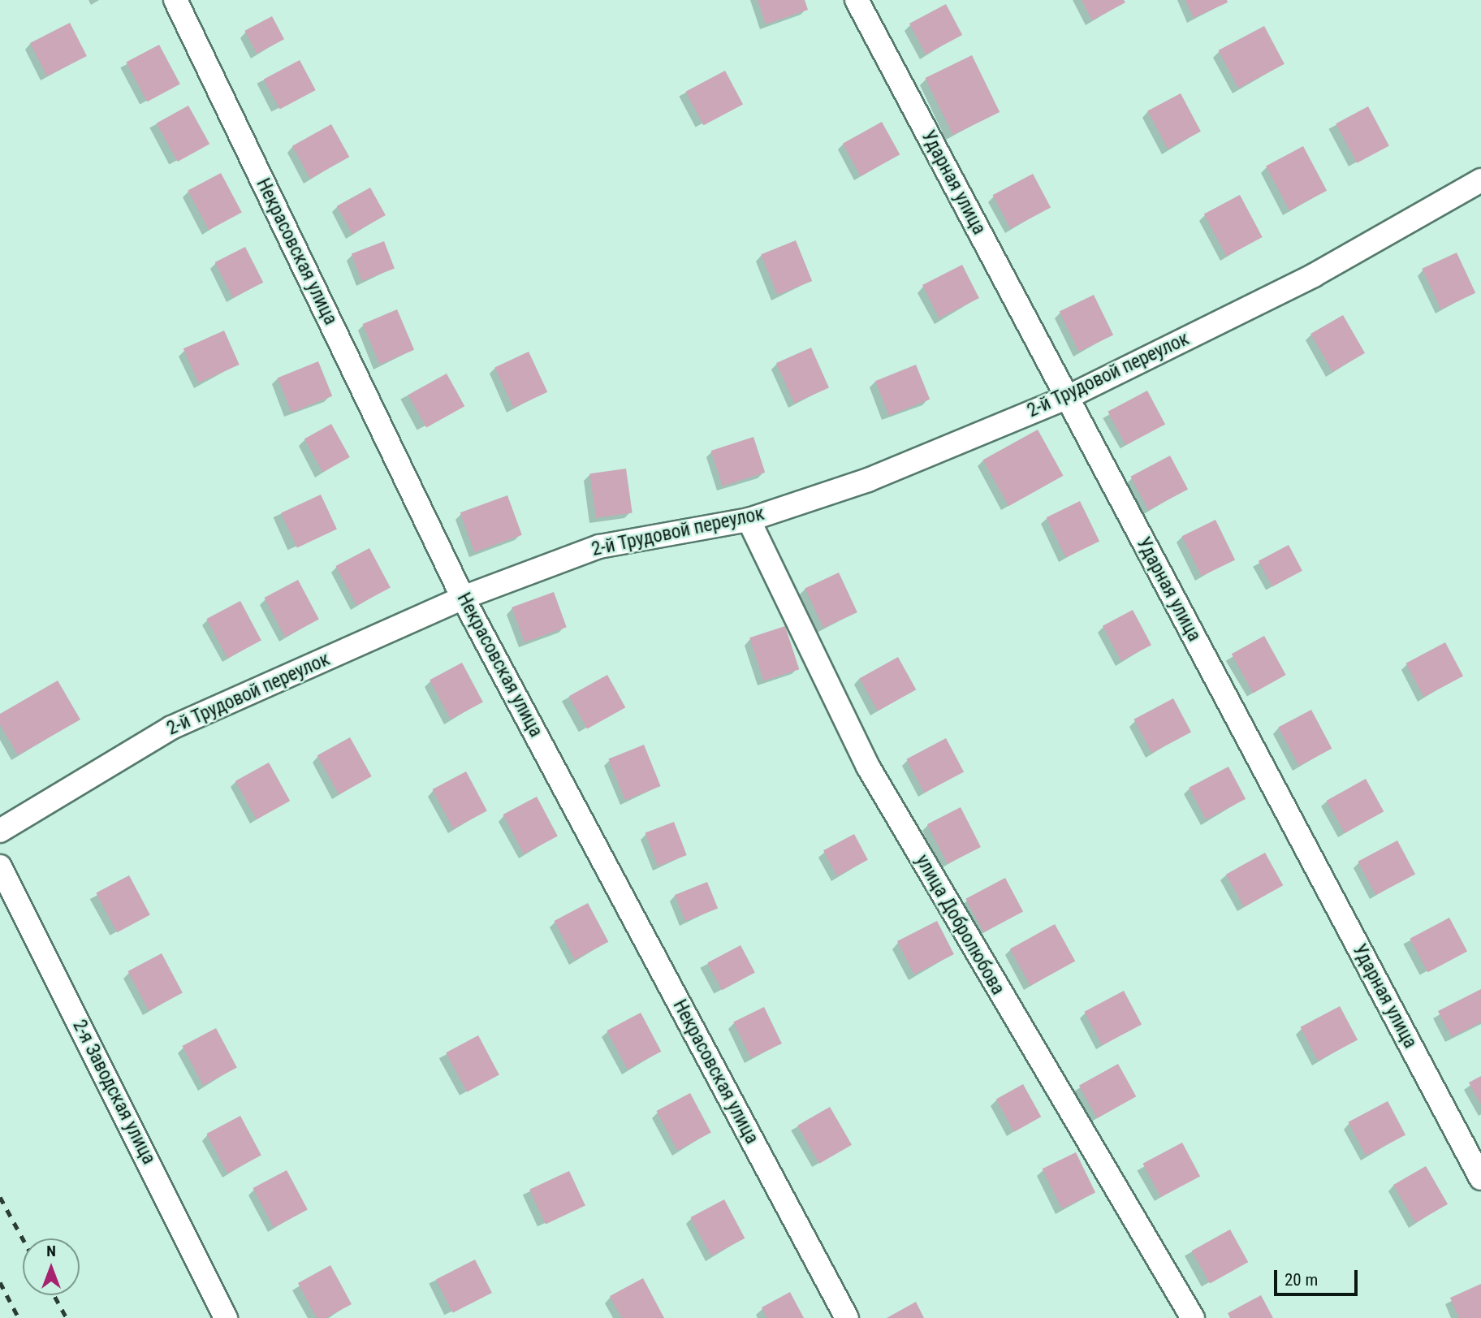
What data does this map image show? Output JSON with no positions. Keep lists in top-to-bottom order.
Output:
{
  "streets": {
    "street": [
      "Ударная улица",
      "Некрасовская улица",
      "2-й Трудовой переулок",
      "улица Добролюбова",
      "2-я Заводская улица"
    ]
  },
  "crossings": [
    ["Ударная улица", "2-й Трудовой переулок"],
    ["Некрасовская улица", "2-й Трудовой переулок"],
    ["2-й Трудовой переулок", "улица Добролюбова"]
  ],
  "scale_bar": "20 m",
  "north": "top"
}
